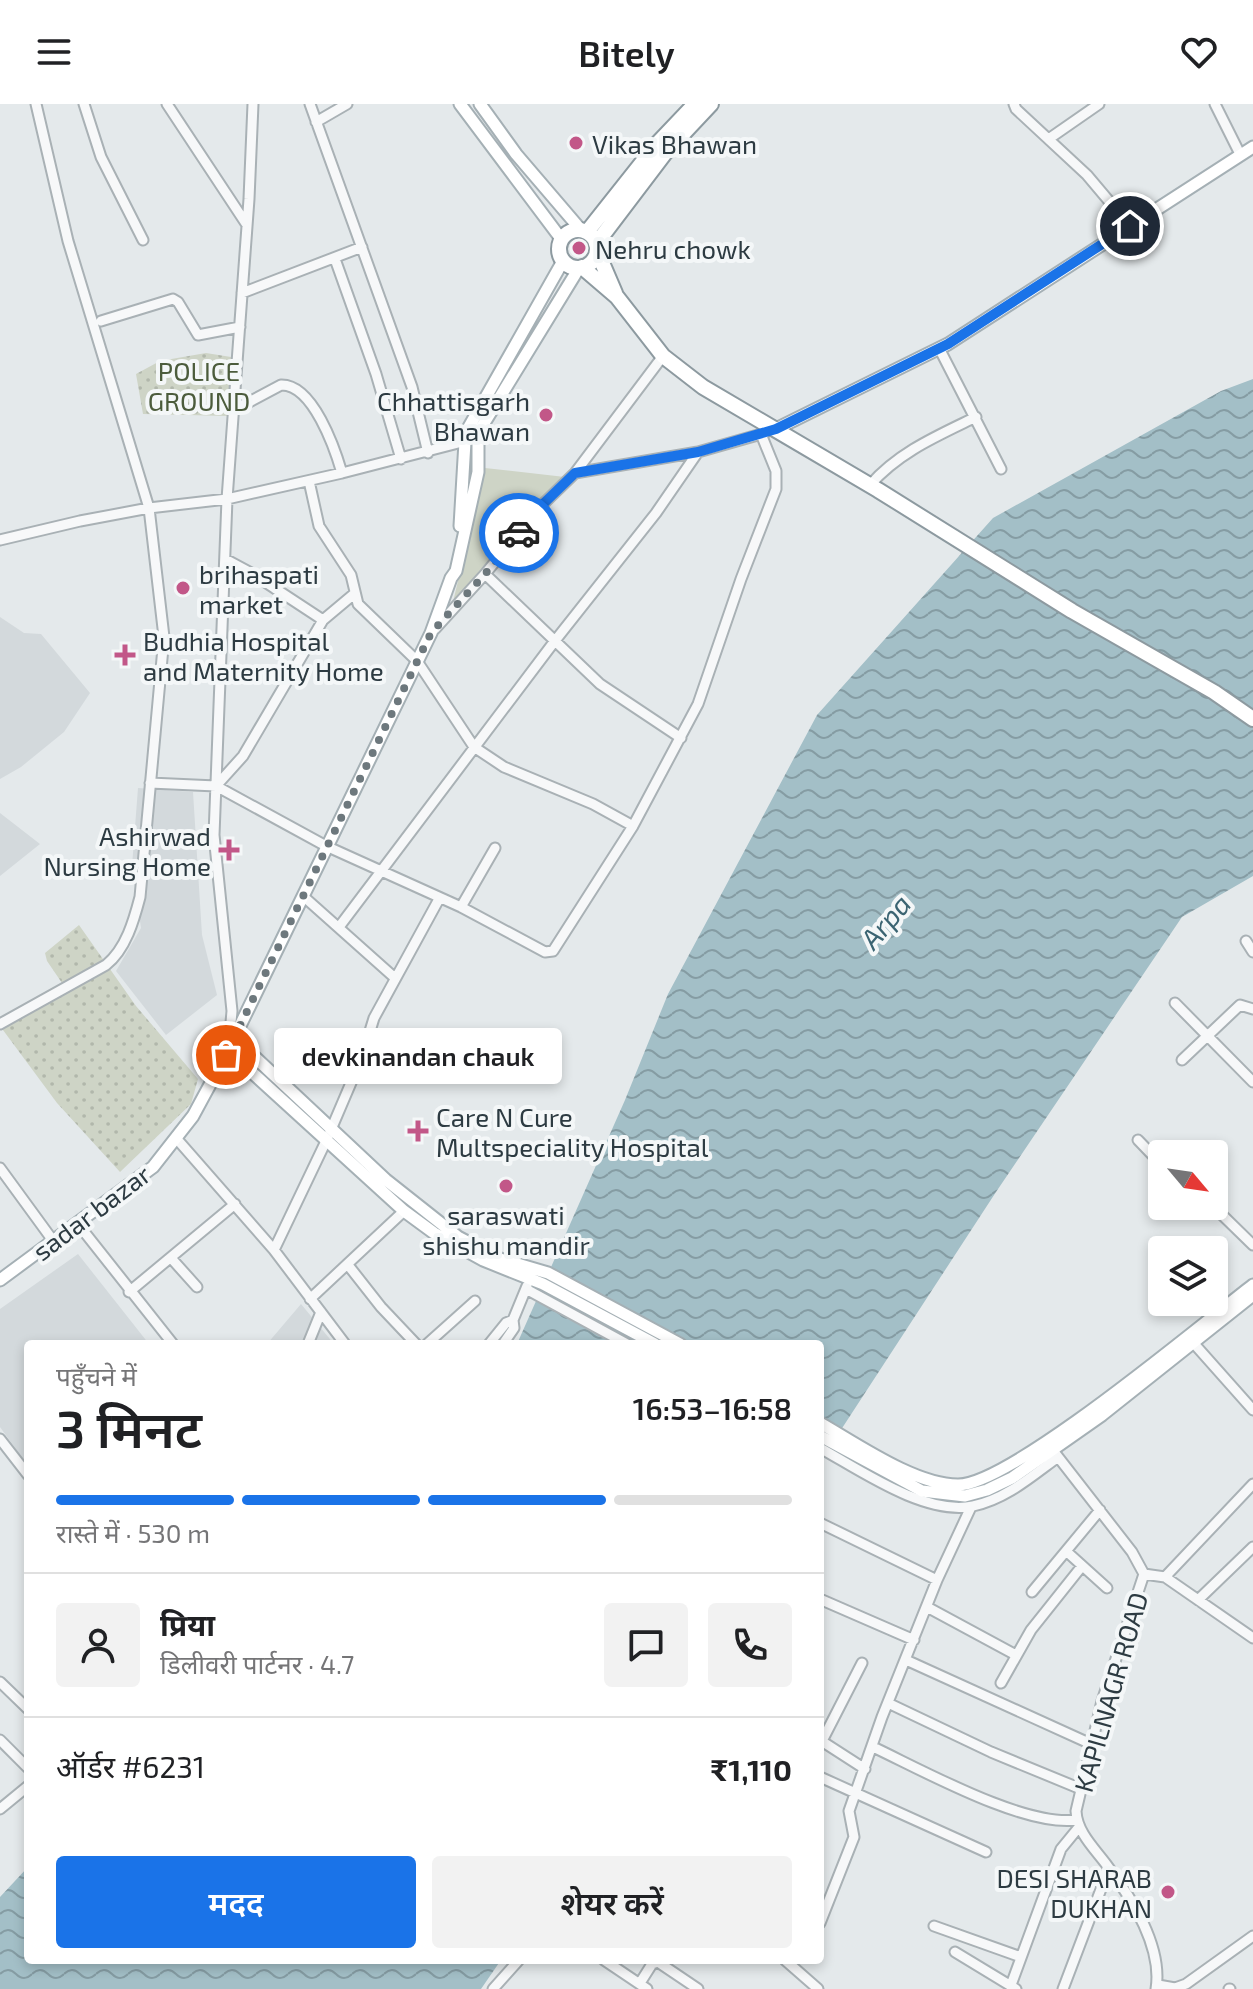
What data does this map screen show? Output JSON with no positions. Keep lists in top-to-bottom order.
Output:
{
  "streets": {
    "main road": ["sadar bazar"],
    "street": ["KAPILNAGR ROAD"]
  },
  "water": ["Arpa"],
  "parks": ["POLICE GROUND"],
  "places": {
    "other": [
      "Vikas Bhawan",
      "Nehru chowk",
      "Chhattisgarh Bhawan",
      "brihaspati market",
      "devkinandan chauk",
      "saraswati shishu mandir",
      "DESI SHARAB DUKHAN"
    ],
    "health": ["Budhia Hospital and Maternity Home", "Ashirwad Nursing Home", "Care N Cure Multspeciality Hospital"]
  },
  "north": "bottom right",
  "page": {
    "header": "Bitely",
    "bubble": "devkinandan chauk",
    "heading": ["3 मिनट", "पहुँचने में", "16:53–16:58"],
    "panel": [
      "प्रिया",
      "डिलीवरी पार्टनर · 4.7",
      "ऑर्डर #6231",
      "₹1,110"
    ],
    "bar": "रास्ते में · 530 m",
    "buttons": ["मदद", "शेयर करें"]
  }
}
